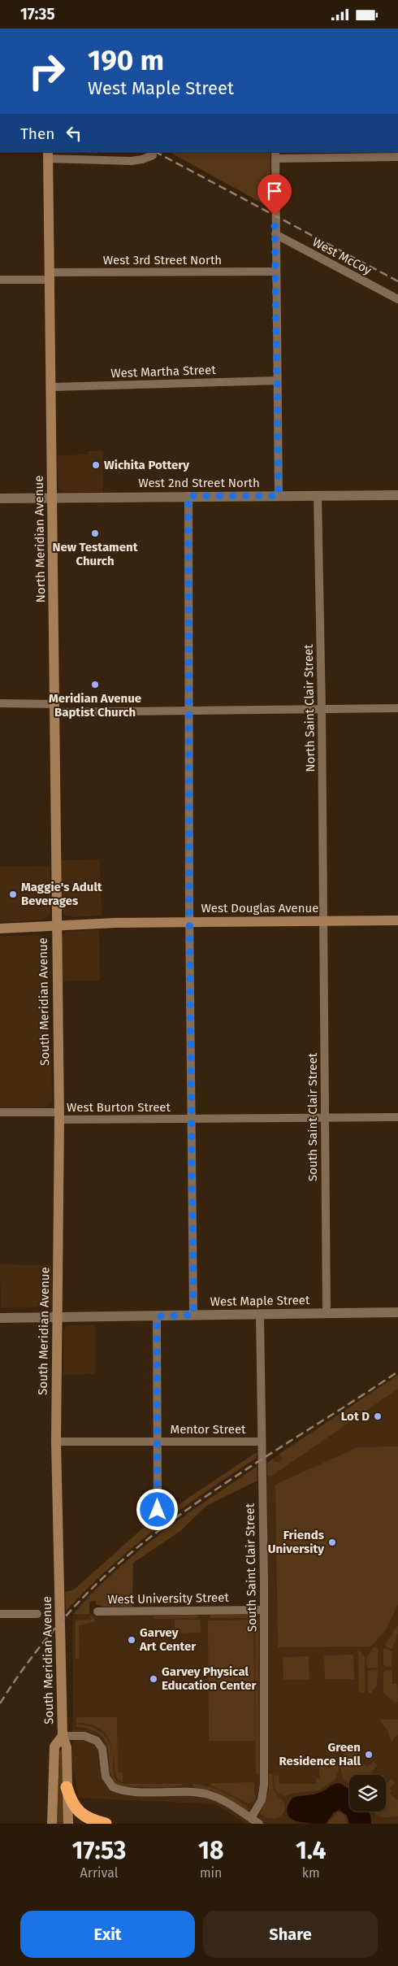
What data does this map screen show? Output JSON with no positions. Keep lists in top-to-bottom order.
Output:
{
  "streets": {
    "main road": ["North Meridian Avenue", "West Douglas Avenue", "South Meridian Avenue"],
    "street": [
      "West McCoy",
      "West 3rd Street North",
      "West Martha Street",
      "West 2nd Street North",
      "North Saint Clair Street",
      "West Burton Street",
      "South Saint Clair Street",
      "West Maple Street",
      "Mentor Street",
      "West University Street"
    ]
  },
  "crossings": [
    ["West 3rd Street North", "North Meridian Avenue"],
    ["West Martha Street", "North Meridian Avenue"],
    ["West 2nd Street North", "North Meridian Avenue"],
    ["West 2nd Street North", "North Saint Clair Street"],
    ["North Meridian Avenue", "West Douglas Avenue"],
    ["North Meridian Avenue", "South Meridian Avenue"],
    ["North Saint Clair Street", "West Douglas Avenue"],
    ["North Saint Clair Street", "South Saint Clair Street"],
    ["West Douglas Avenue", "South Meridian Avenue"],
    ["West Douglas Avenue", "South Saint Clair Street"],
    ["South Meridian Avenue", "West Burton Street"],
    ["South Meridian Avenue", "West Maple Street"],
    ["South Meridian Avenue", "Mentor Street"],
    ["West Burton Street", "South Saint Clair Street"],
    ["South Saint Clair Street", "West Maple Street"],
    ["South Saint Clair Street", "Mentor Street"],
    ["South Saint Clair Street", "West University Street"]
  ],
  "places": [
    "Wichita Pottery",
    "New Testament Church",
    "Meridian Avenue Baptist Church",
    "Maggie's Adult Beverages",
    "Lot D",
    "Friends University",
    "Garvey Art Center",
    "Garvey Physical Education Center",
    "Green Residence Hall"
  ],
  "page": {
    "status": "17:35",
    "turn": ["190 m", "West Maple Street"],
    "then": "Then",
    "eta": [
      "17:53",
      "Arrival",
      "18",
      "min",
      "1.4",
      "km"
    ],
    "buttons": ["Exit", "Share"]
  }
}
